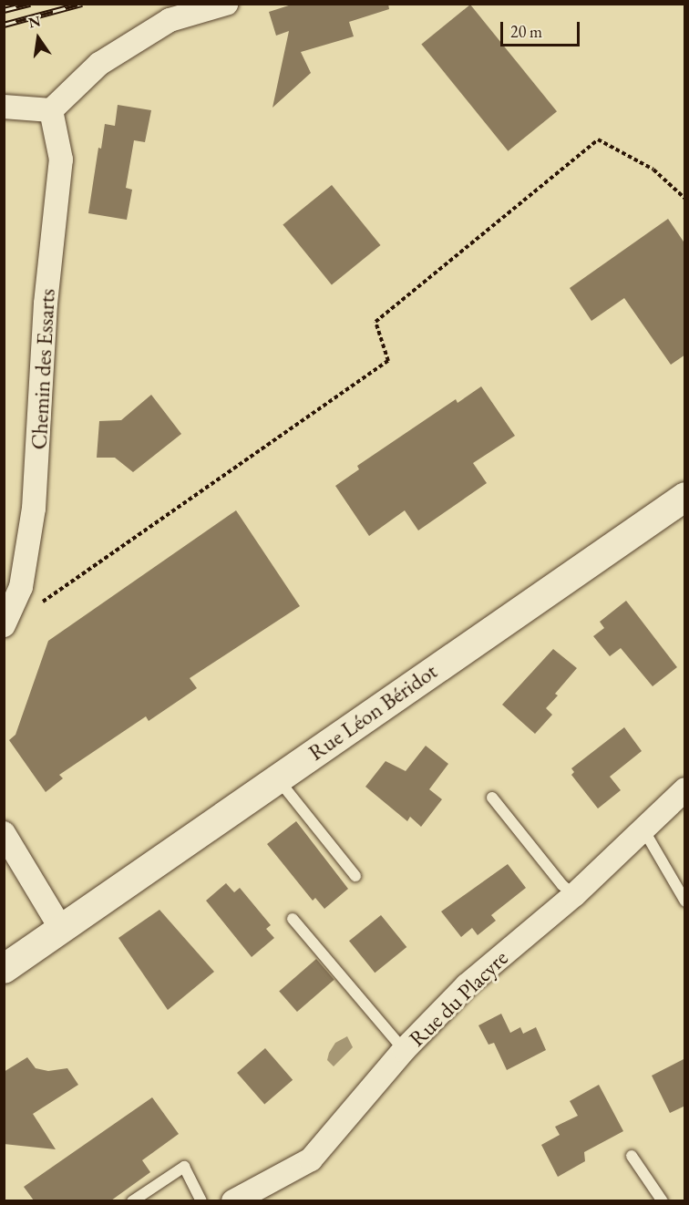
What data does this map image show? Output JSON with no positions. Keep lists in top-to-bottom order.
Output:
{
  "streets": {
    "street": ["Chemin des Essarts", "Rue Léon Béridot", "Rue du Placyre"]
  },
  "scale_bar": "20 m",
  "north": "top"
}
